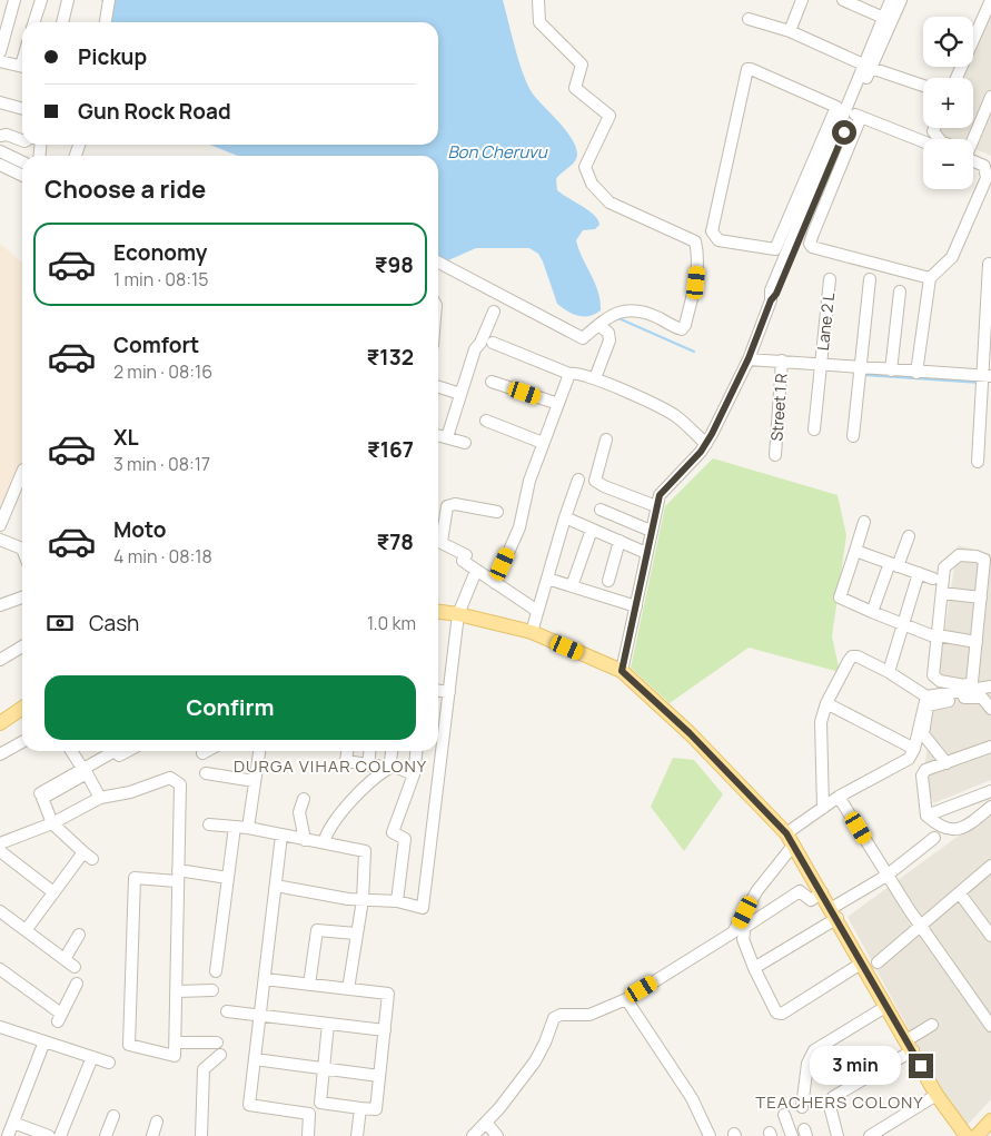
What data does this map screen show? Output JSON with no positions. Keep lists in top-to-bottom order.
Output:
{
  "streets": {
    "street": ["Lane 2 L", "Street 1 R"]
  },
  "districts": ["DURGA VIHAR COLONY", "TEACHERS COLONY"],
  "water": ["Bon Cheruvu"],
  "page": {
    "map_buttons": ["+", "−"],
    "banner": ["Pickup", "Gun Rock Road"],
    "heading": "Choose a ride",
    "list": [
      {
        "name": "Economy",
        "note": "1 min · 08:15",
        "value": "₹98"
      },
      {
        "name": "Comfort",
        "note": "2 min · 08:16",
        "value": "₹132"
      },
      {
        "name": "XL",
        "note": "3 min · 08:17",
        "value": "₹167"
      },
      {
        "name": "Moto",
        "note": "4 min · 08:18",
        "value": "₹78"
      }
    ],
    "pay": ["Cash", "1.0 km"],
    "buttons": "Confirm",
    "bubble": "3 min"
  }
}
